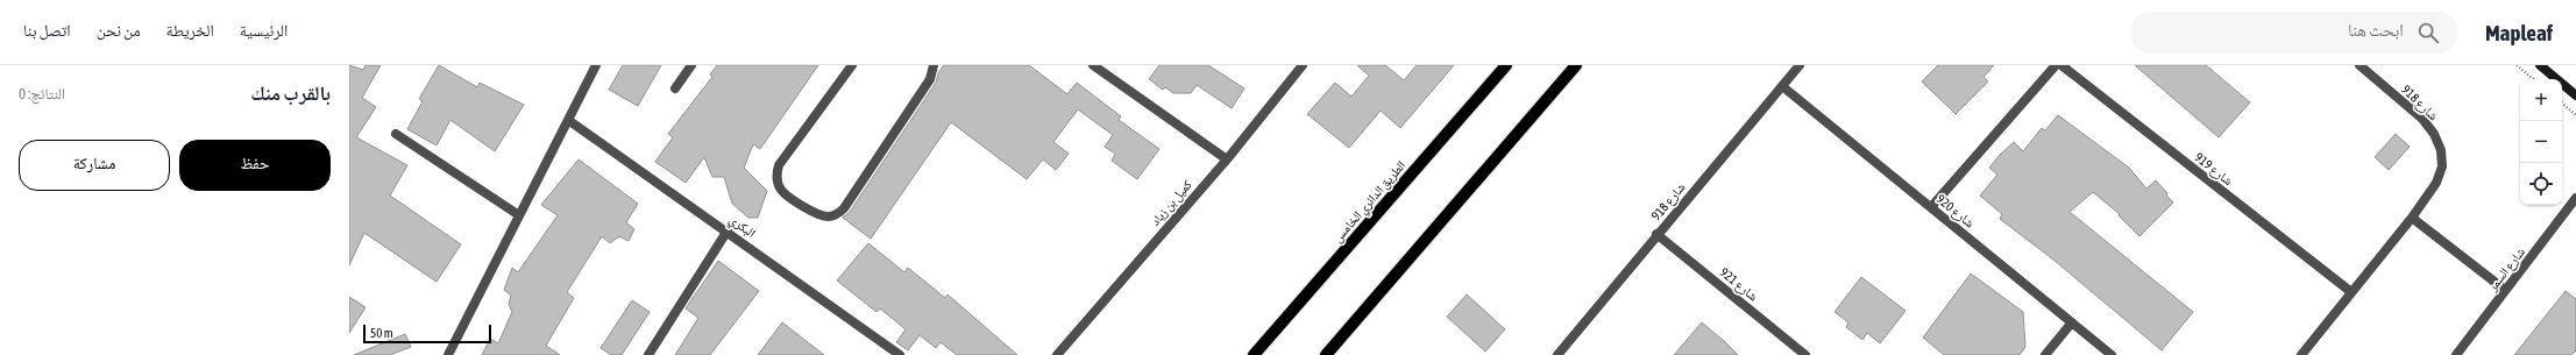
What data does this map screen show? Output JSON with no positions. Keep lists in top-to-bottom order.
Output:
{
  "streets": {
    "main road": ["الطريق الدائري الخامس"],
    "street": [
      "شارع 918",
      "شارع 919",
      "كميل بن زياد",
      "شارع 920",
      "البكري",
      "شارع السمر",
      "شارع 921"
    ]
  },
  "crossings": [
    ["شارع 918", "شارع 919"],
    ["شارع 918", "شارع 920"],
    ["شارع 918", "شارع 921"]
  ],
  "scale_bar": "50 m",
  "page": {
    "header": "Mapleaf",
    "search": "ابحث هنا",
    "nav": [
      "الرئيسية",
      "الخريطة",
      "من نحن",
      "اتصل بنا"
    ],
    "heading": ["بالقرب منك", "النتائج: 0"],
    "map_buttons": ["+", "−"],
    "buttons": ["حفظ", "مشاركة"],
    "scale": "50 m"
  }
}
